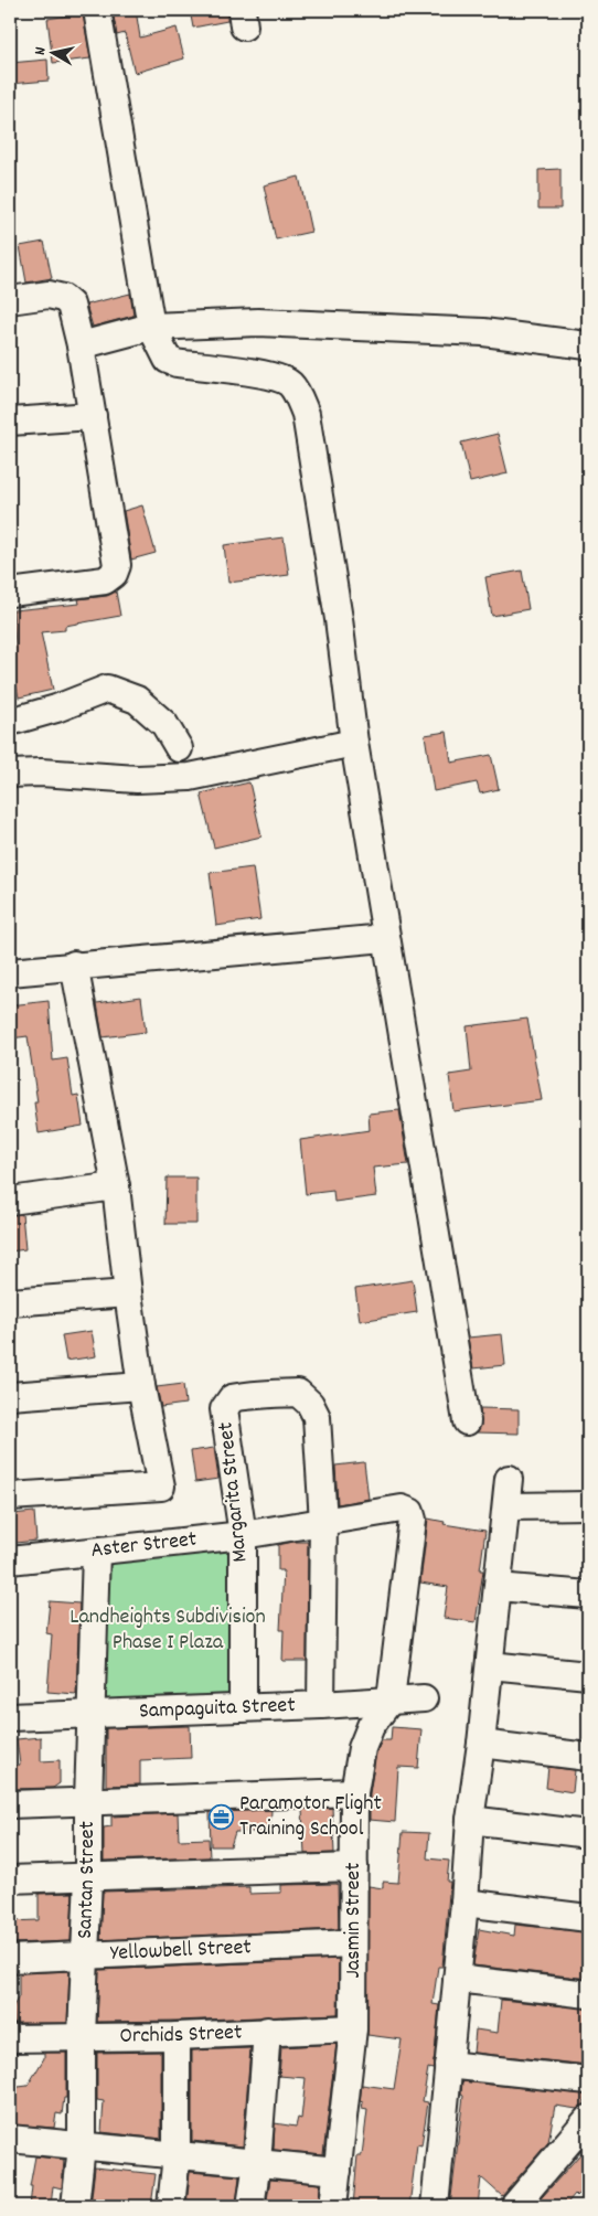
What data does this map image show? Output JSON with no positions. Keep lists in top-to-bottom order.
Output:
{
  "streets": {
    "street": [
      "Margarita Street",
      "Aster Street",
      "Sampaguita Street",
      "Santan Street",
      "Jasmin Street",
      "Yellowbell Street",
      "Orchids Street"
    ]
  },
  "crossings": [
    ["Margarita Street", "Aster Street"],
    ["Margarita Street", "Sampaguita Street"],
    ["Aster Street", "Santan Street"],
    ["Aster Street", "Jasmin Street"],
    ["Sampaguita Street", "Santan Street"],
    ["Sampaguita Street", "Jasmin Street"],
    ["Santan Street", "Yellowbell Street"],
    ["Santan Street", "Orchids Street"],
    ["Jasmin Street", "Yellowbell Street"],
    ["Jasmin Street", "Orchids Street"]
  ],
  "parks": ["Landheights Subdivision Phase I Plaza"],
  "places": {
    "office": ["Paramotor Flight Training School"]
  },
  "north": "left"
}
